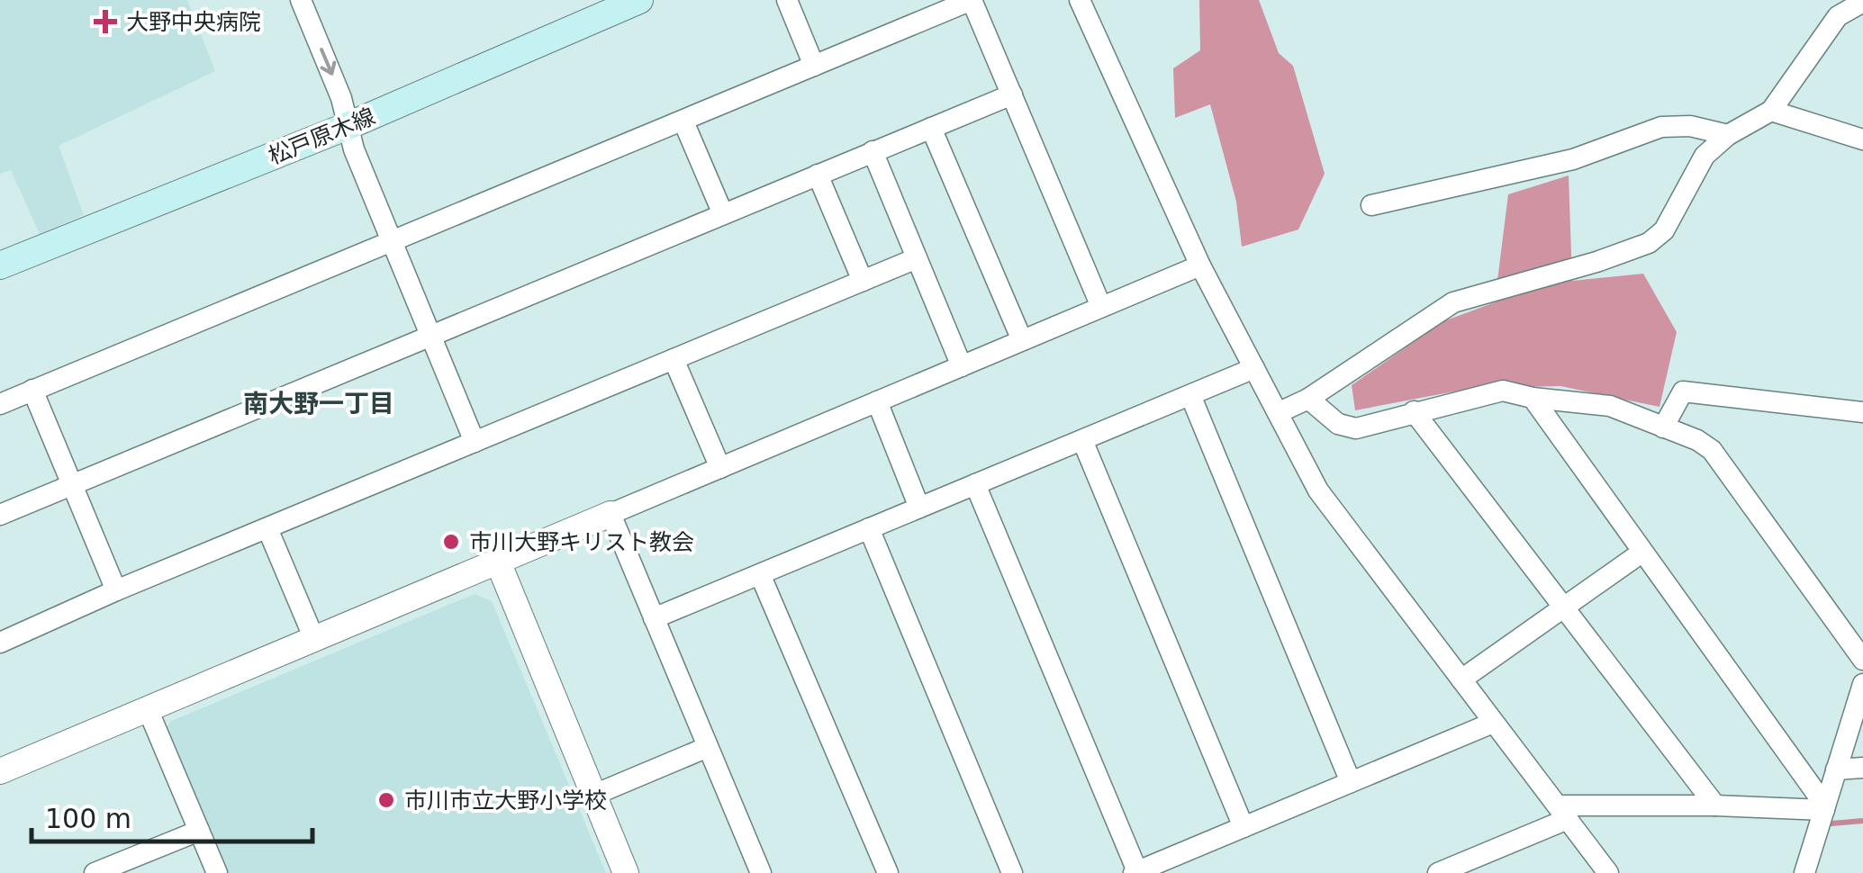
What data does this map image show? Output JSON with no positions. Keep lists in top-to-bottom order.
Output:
{
  "streets": {
    "main road": ["松戸原木線"]
  },
  "districts": ["南大野一丁目"],
  "places": {
    "health": ["大野中央病院"],
    "other": ["市川大野キリスト教会", "市川市立大野小学校"]
  },
  "scale_bar": "100 m"
}
